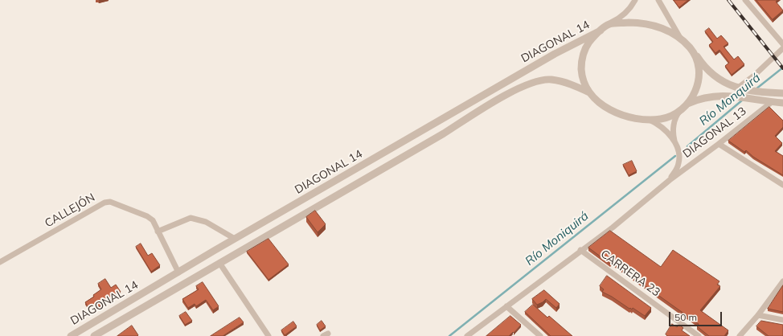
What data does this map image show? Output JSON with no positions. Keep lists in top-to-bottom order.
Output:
{
  "streets": {
    "street": [
      "DIAGONAL 14",
      "DIAGONAL 13",
      "CALLEJÓN",
      "CARRERA 23"
    ]
  },
  "crossings": [
    ["DIAGONAL 14", "DIAGONAL 13"],
    ["DIAGONAL 13", "CARRERA 23"]
  ],
  "water": ["Río Monquirá", "Río Moniquirá"],
  "scale_bar": "50 m"
}
